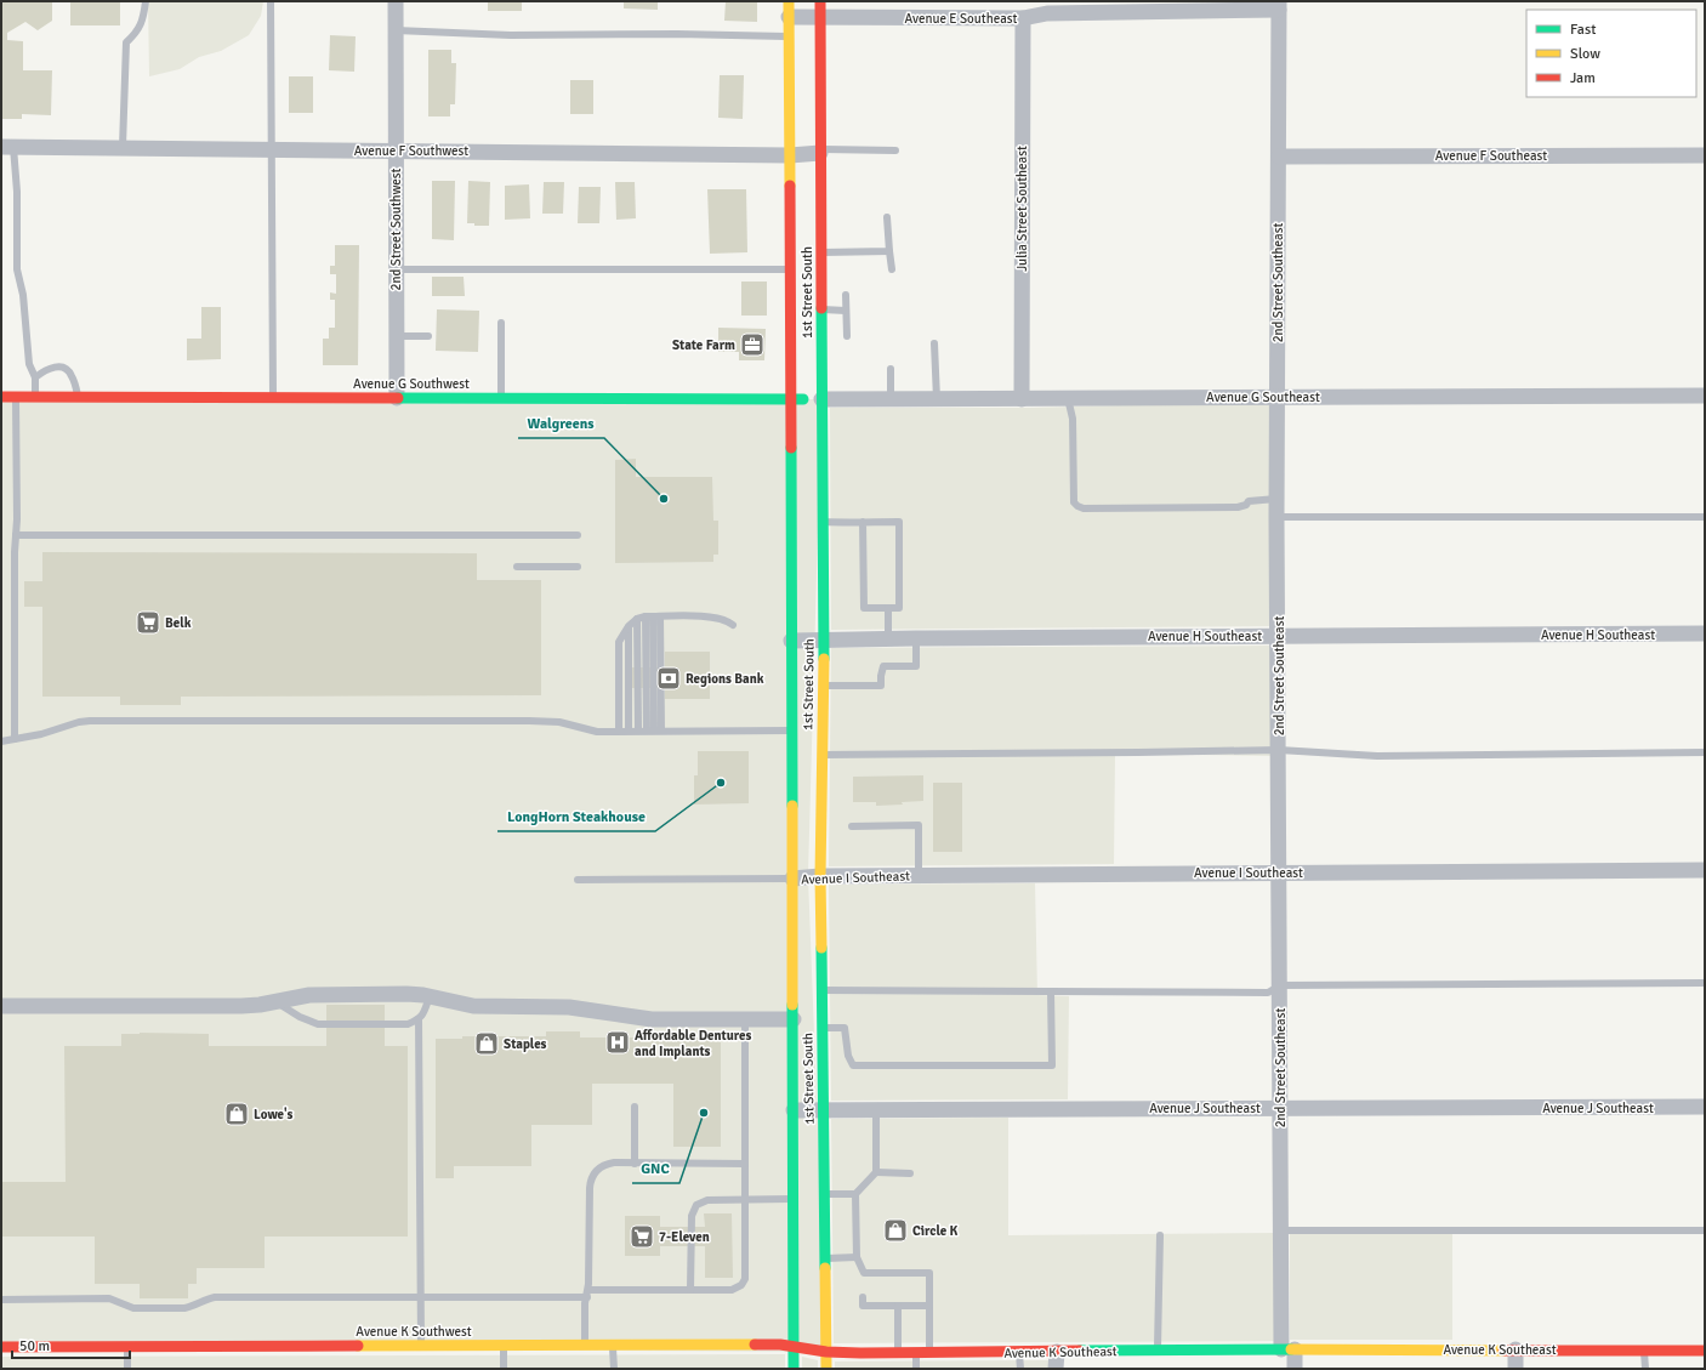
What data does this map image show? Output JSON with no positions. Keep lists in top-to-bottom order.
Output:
{
  "streets": {
    "main road": [
      "1st Street South",
      "Avenue G Southwest",
      "Avenue K Southwest",
      "Avenue K Southeast"
    ],
    "street": [
      "Avenue E Southeast",
      "Avenue F Southwest",
      "Avenue F Southeast",
      "Julia Street Southeast",
      "2nd Street Southwest",
      "2nd Street Southeast",
      "Avenue G Southeast",
      "Avenue H Southeast",
      "Avenue I Southeast",
      "Avenue J Southeast"
    ]
  },
  "crossings": [
    ["Avenue E Southeast", "Julia Street Southeast"],
    ["Avenue E Southeast", "2nd Street Southeast"],
    ["Avenue E Southeast", "1st Street South"],
    ["Avenue F Southwest", "2nd Street Southwest"],
    ["Avenue F Southwest", "1st Street South"],
    ["Avenue F Southeast", "2nd Street Southeast"],
    ["Julia Street Southeast", "Avenue G Southeast"],
    ["2nd Street Southwest", "Avenue G Southwest"],
    ["2nd Street Southeast", "Avenue G Southeast"],
    ["2nd Street Southeast", "Avenue H Southeast"],
    ["2nd Street Southeast", "Avenue I Southeast"],
    ["2nd Street Southeast", "Avenue J Southeast"],
    ["2nd Street Southeast", "Avenue K Southeast"],
    ["1st Street South", "Avenue G Southwest"],
    ["1st Street South", "Avenue G Southeast"],
    ["1st Street South", "Avenue H Southeast"],
    ["1st Street South", "Avenue I Southeast"],
    ["1st Street South", "Avenue J Southeast"],
    ["1st Street South", "Avenue K Southwest"],
    ["1st Street South", "Avenue K Southeast"],
    ["Avenue G Southwest", "Avenue G Southeast"],
    ["Avenue K Southwest", "Avenue K Southeast"]
  ],
  "places": {
    "office": ["State Farm"],
    "other": ["Walgreens", "LongHorn Steakhouse", "GNC"],
    "supermarket": ["Belk", "7-Eleven"],
    "bank": ["Regions Bank"],
    "hospital": ["Affordable Dentures and Implants"],
    "shop": ["Staples", "Lowe's", "Circle K"]
  },
  "legend": ["Fast", "Slow", "Jam"],
  "scale_bar": "50 m"
}
